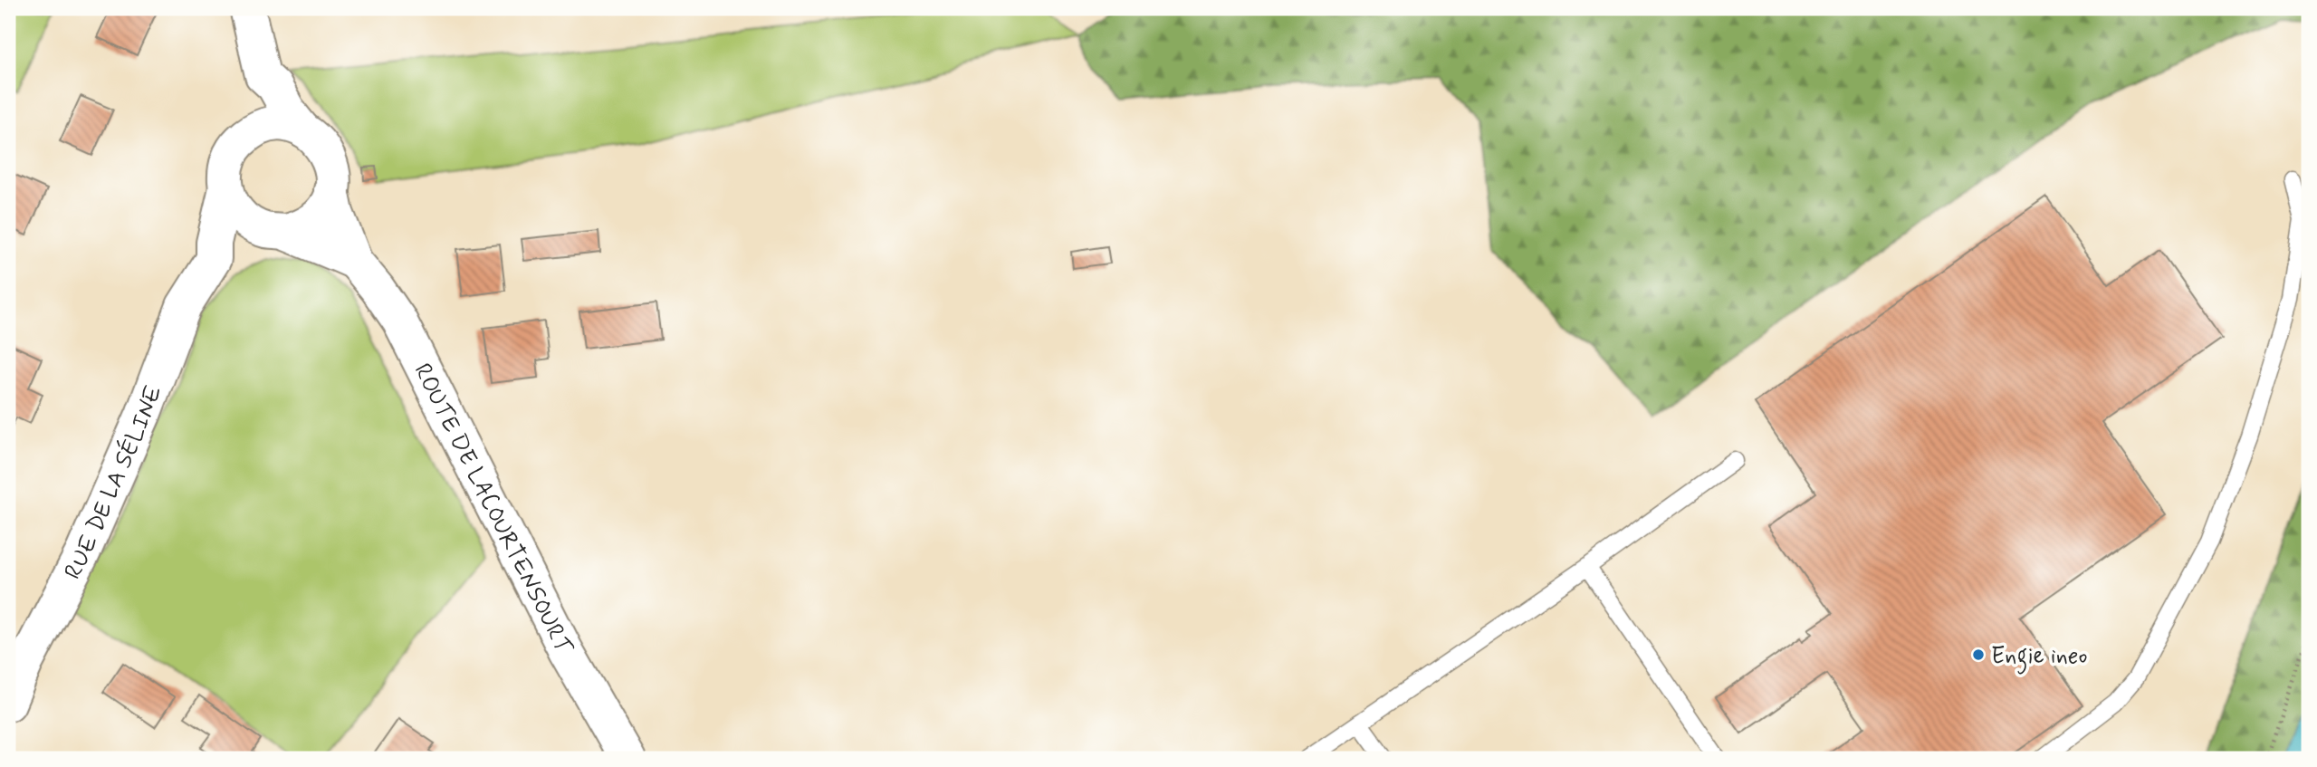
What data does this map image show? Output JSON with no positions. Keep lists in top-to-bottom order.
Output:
{
  "streets": {
    "main road": ["RUE DE LA SÉLINE", "ROUTE DE LACOURTENSOURT"]
  },
  "crossings": [
    ["RUE DE LA SÉLINE", "ROUTE DE LACOURTENSOURT"]
  ],
  "places": ["Engie ineo"]
}
